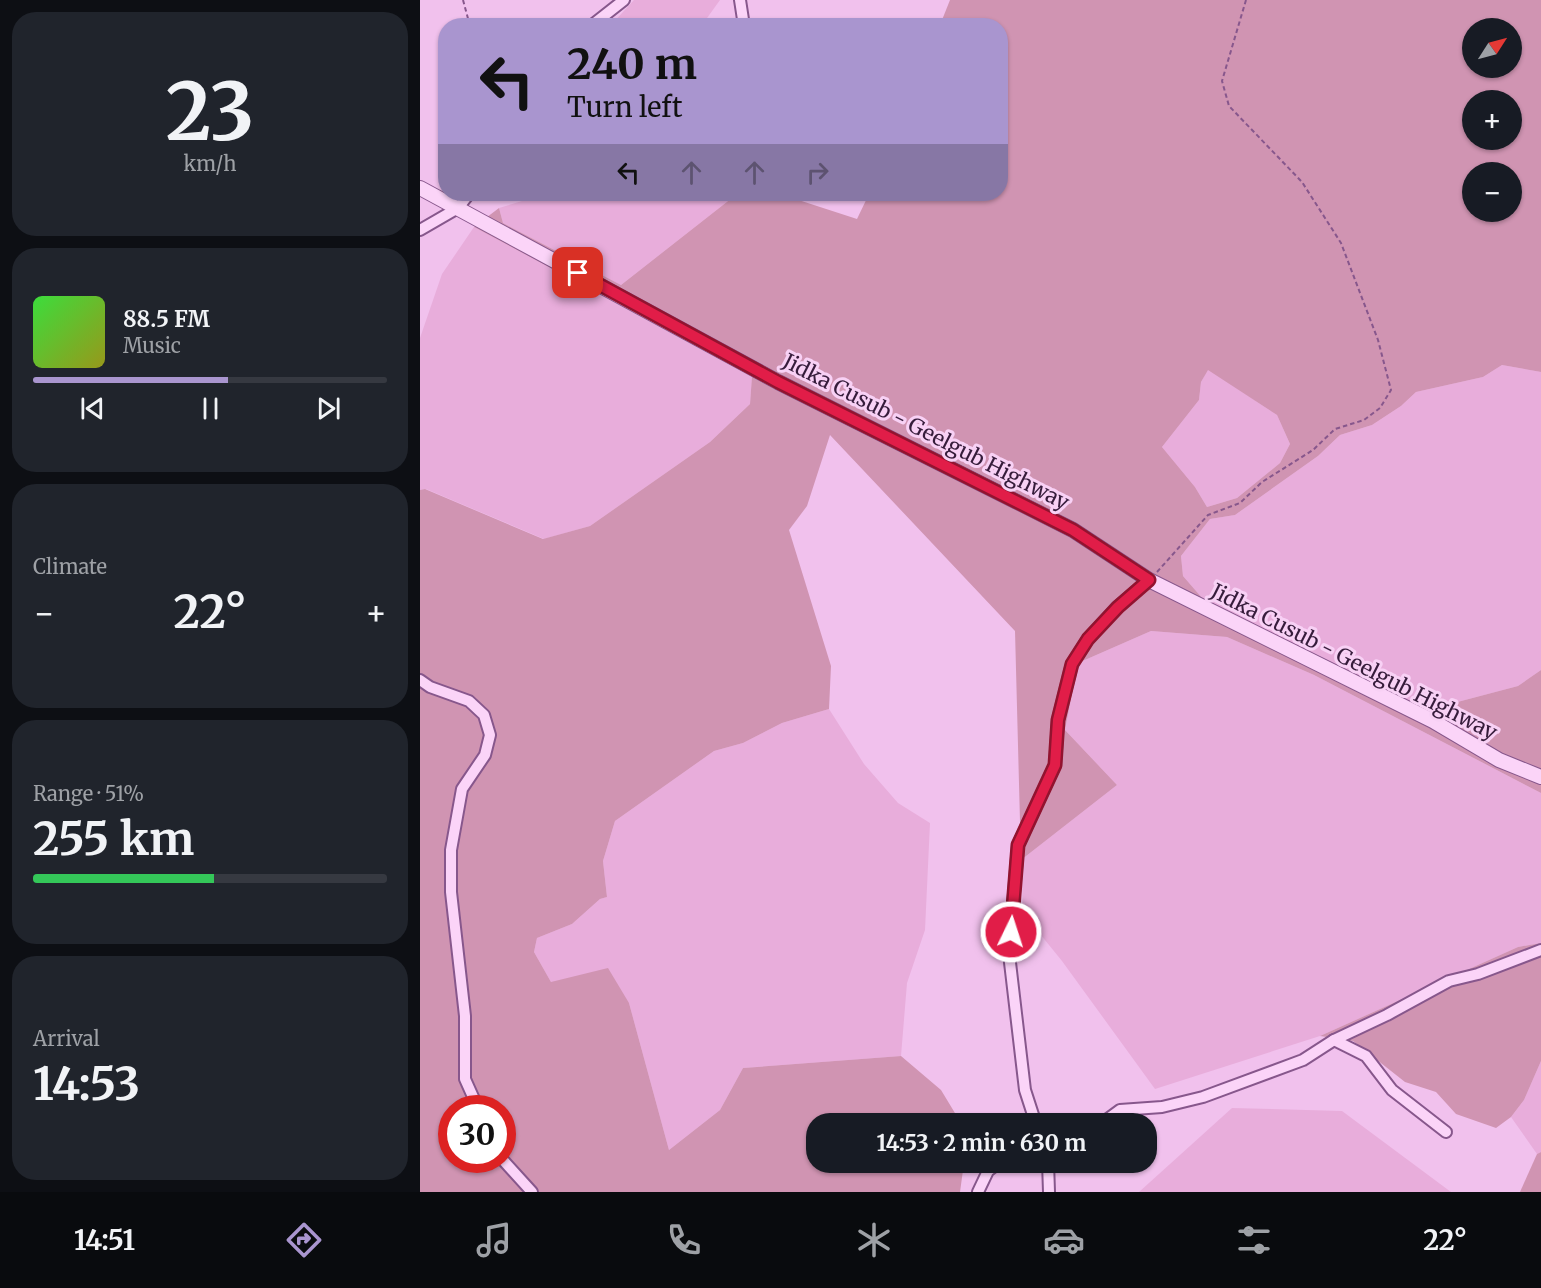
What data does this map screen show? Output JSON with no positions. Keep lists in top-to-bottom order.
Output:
{
  "streets": {
    "street": ["Jidka Cusub - Geelgub Highway"]
  },
  "north": "top right",
  "page": {
    "tile": [
      ["23", "km/h"],
      "Climate",
      ["Range · 51%", "255 km"],
      ["Arrival", "14:53"]
    ],
    "map_buttons": ["+", "−"],
    "turn": ["240 m", "Turn left"],
    "song": ["88.5 FM", "Music"],
    "heat": ["−", "22°", "+"],
    "limit": "30",
    "trip": "14:53 · 2 min · 630 m",
    "tabs": ["14:51", "22°"]
  }
}
